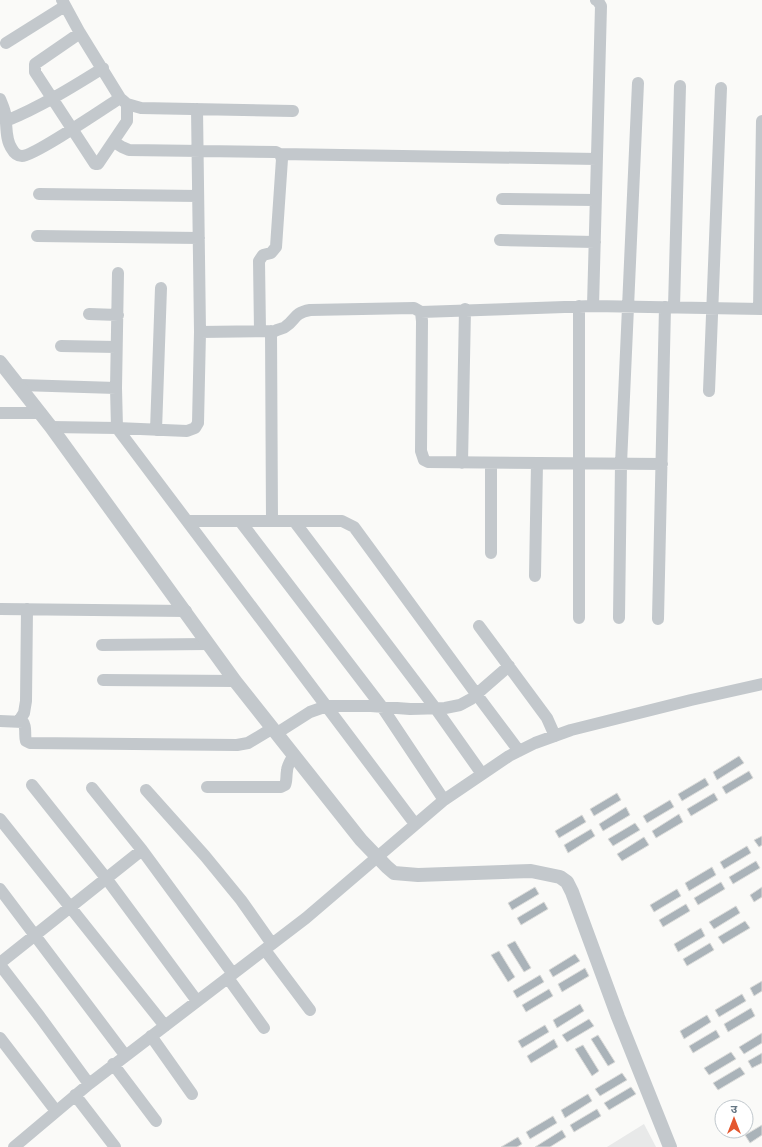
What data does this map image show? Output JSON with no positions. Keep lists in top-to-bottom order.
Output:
{
  "north": "top"
}
